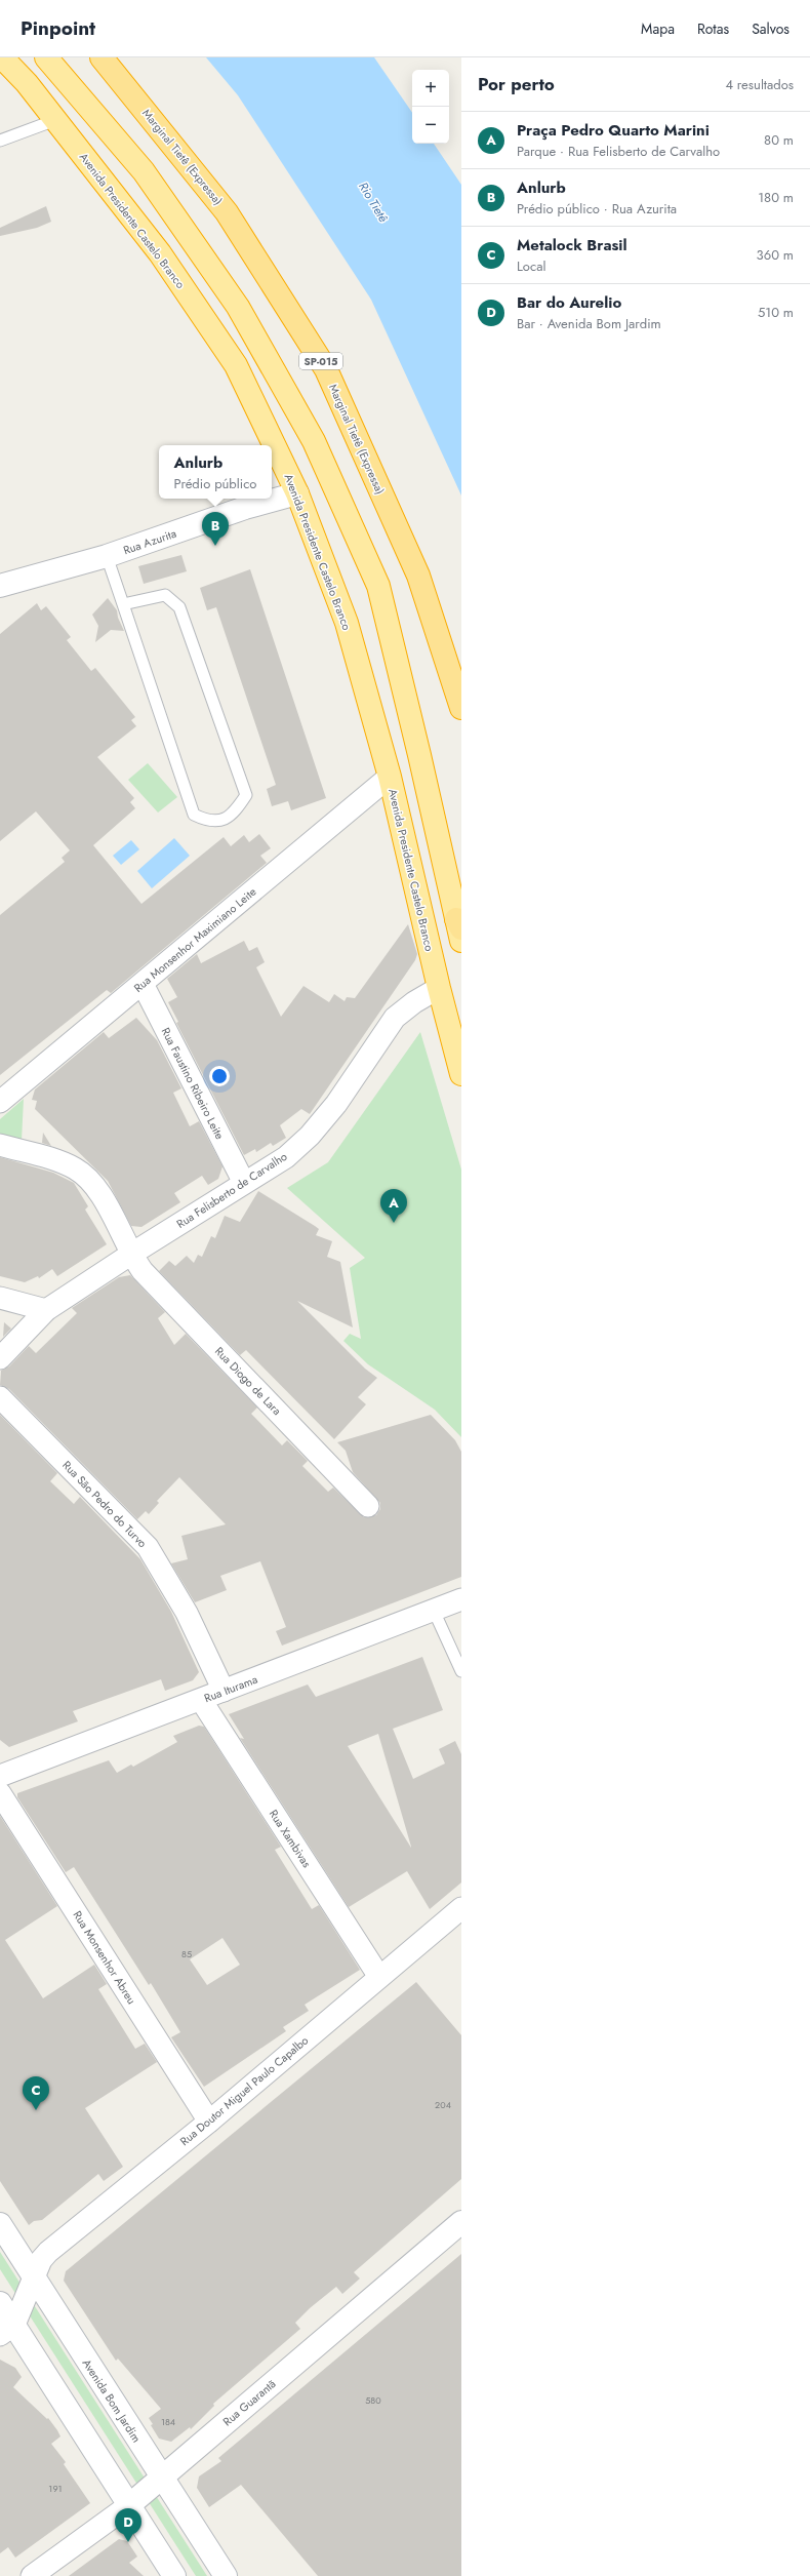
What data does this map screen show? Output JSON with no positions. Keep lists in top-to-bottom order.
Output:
{
  "streets": {
    "highway": ["Marginal Tietê (Expressa)", "Avenida Presidente Castelo Branco", "SP-015"],
    "street": [
      "Rua Azurita",
      "Rua Monsenhor Maximiano Leite",
      "Rua Faustino Ribeiro Leite",
      "Rua Felisberto de Carvalho",
      "Rua Diogo de Lara",
      "Rua São Pedro do Turvo",
      "Rua Iturama",
      "Rua Xambivas",
      "Rua Monsenhor Abreu",
      "Rua Doutor Miguel Paulo Capalbo",
      "Avenida Bom Jardim",
      "Rua Guarantã"
    ]
  },
  "crossings": [
    ["Avenida Presidente Castelo Branco", "Rua Azurita"],
    ["Avenida Presidente Castelo Branco", "Rua Monsenhor Maximiano Leite"],
    ["Avenida Presidente Castelo Branco", "Rua Felisberto de Carvalho"],
    ["Rua Monsenhor Maximiano Leite", "Rua Faustino Ribeiro Leite"],
    ["Rua Faustino Ribeiro Leite", "Rua Felisberto de Carvalho"],
    ["Rua Felisberto de Carvalho", "Rua Diogo de Lara"],
    ["Rua São Pedro do Turvo", "Rua Iturama"],
    ["Rua Iturama", "Rua Xambivas"],
    ["Rua Xambivas", "Rua Doutor Miguel Paulo Capalbo"],
    ["Rua Monsenhor Abreu", "Rua Doutor Miguel Paulo Capalbo"],
    ["Rua Doutor Miguel Paulo Capalbo", "Avenida Bom Jardim"],
    ["Avenida Bom Jardim", "Rua Guarantã"]
  ],
  "water": ["Rio Tietê"],
  "house_numbers": [
    "85",
    "204",
    "580",
    "184",
    "191"
  ],
  "page": {
    "header": "Pinpoint",
    "nav": ["Mapa", "Rotas", "Salvos"],
    "heading": ["Por perto", "4 resultados"],
    "map_buttons": ["+", "−"],
    "list": [
      {
        "mark": "A",
        "name": "Praça Pedro Quarto Marini",
        "note": "Parque · Rua Felisberto de Carvalho",
        "value": "80 m"
      },
      {
        "mark": "B",
        "name": "Anlurb",
        "note": "Prédio público · Rua Azurita",
        "value": "180 m"
      },
      {
        "mark": "C",
        "name": "Metalock Brasil",
        "note": "Local",
        "value": "360 m"
      },
      {
        "mark": "D",
        "name": "Bar do Aurelio",
        "note": "Bar · Avenida Bom Jardim",
        "value": "510 m"
      }
    ],
    "popup": ["Anlurb", "Prédio público"],
    "pins": [
      "B",
      "A",
      "C",
      "D"
    ]
  }
}
